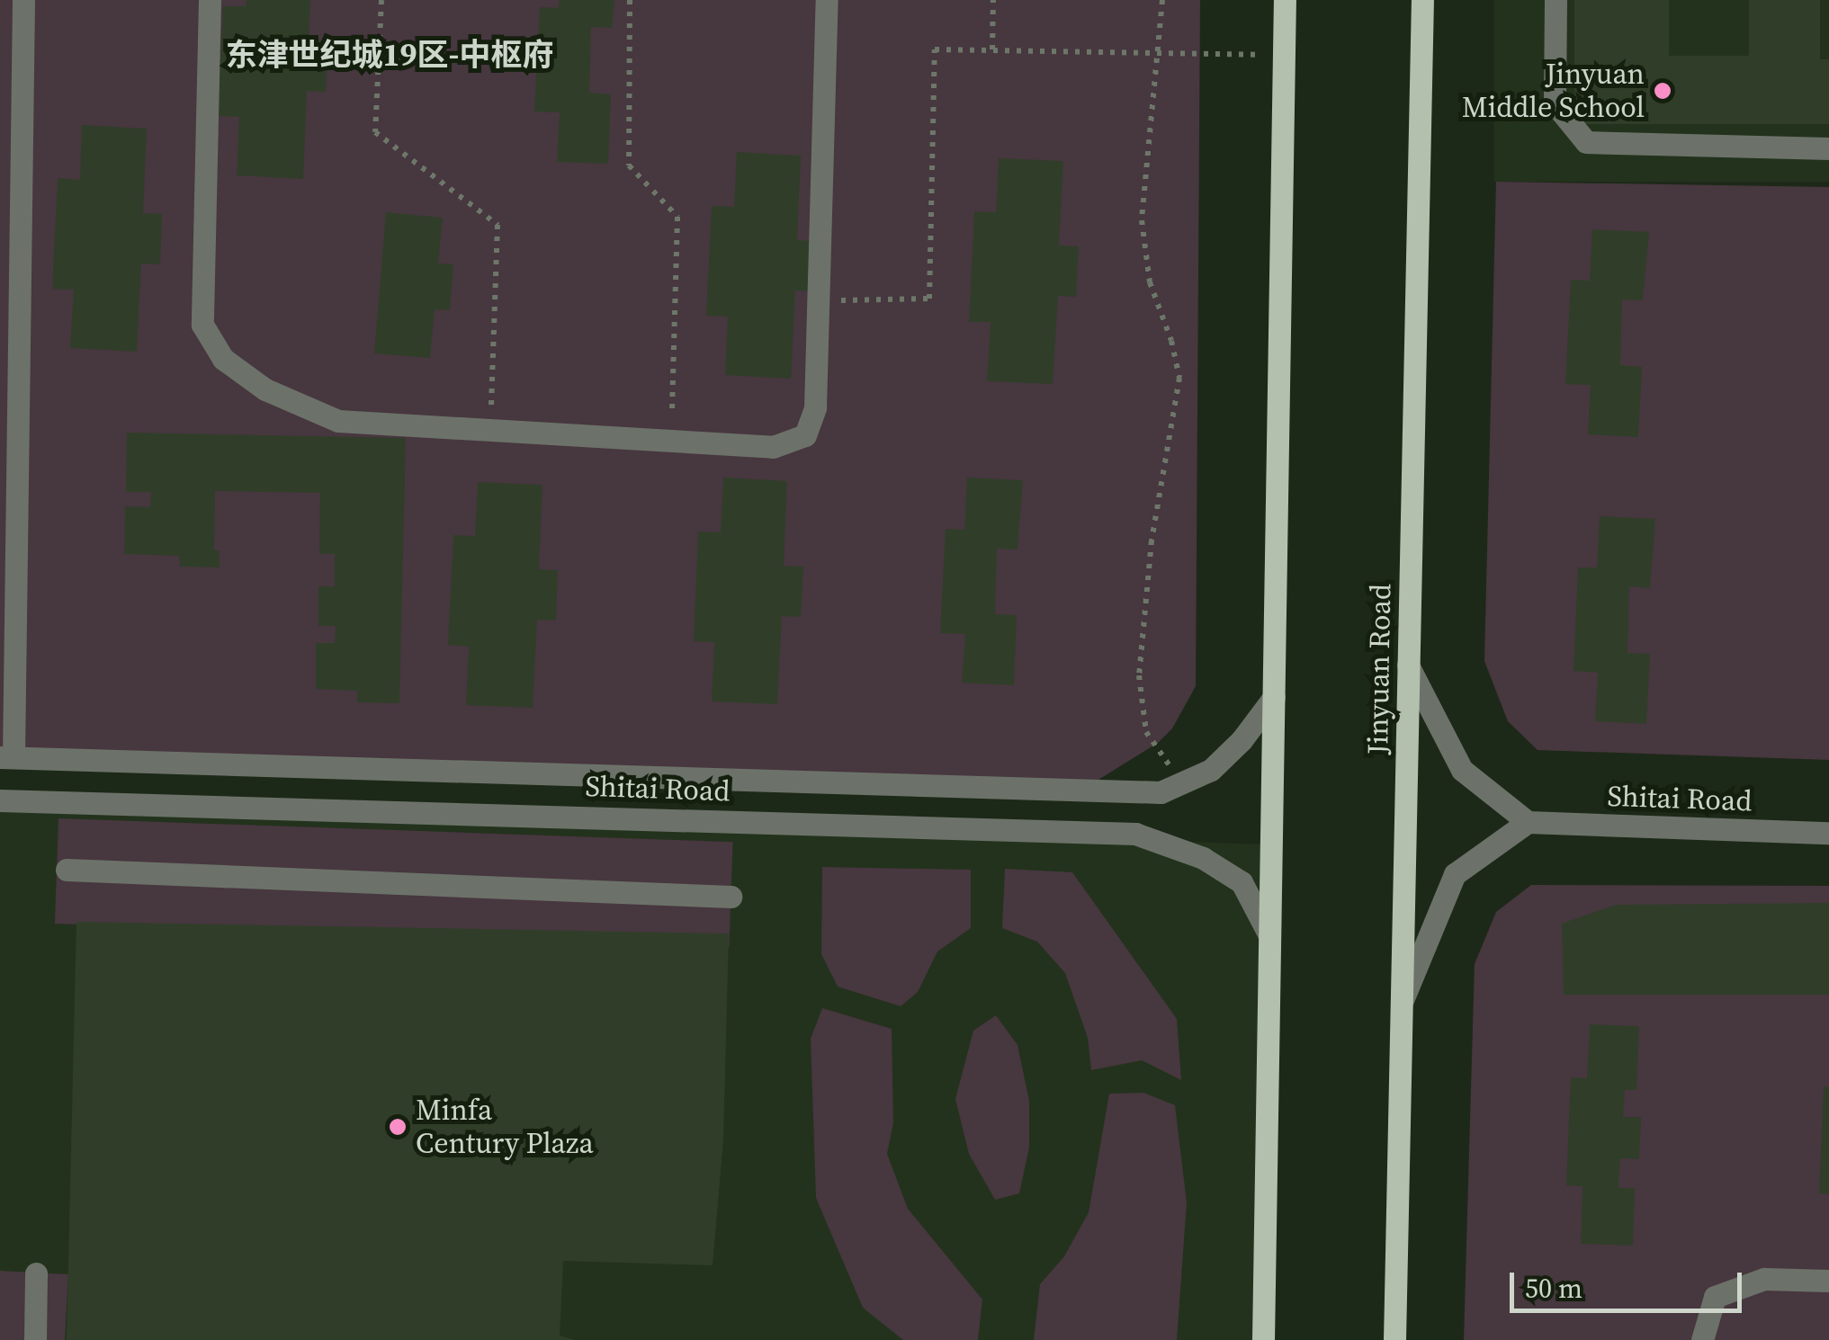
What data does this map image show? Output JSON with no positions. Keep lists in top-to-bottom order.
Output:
{
  "streets": {
    "main road": ["Jinyuan Road"],
    "street": ["Shitai Road"]
  },
  "districts": ["东津世纪城19区-中枢府"],
  "places": ["Jinyuan Middle School", "Minfa Century Plaza"],
  "scale_bar": "50 m"
}
